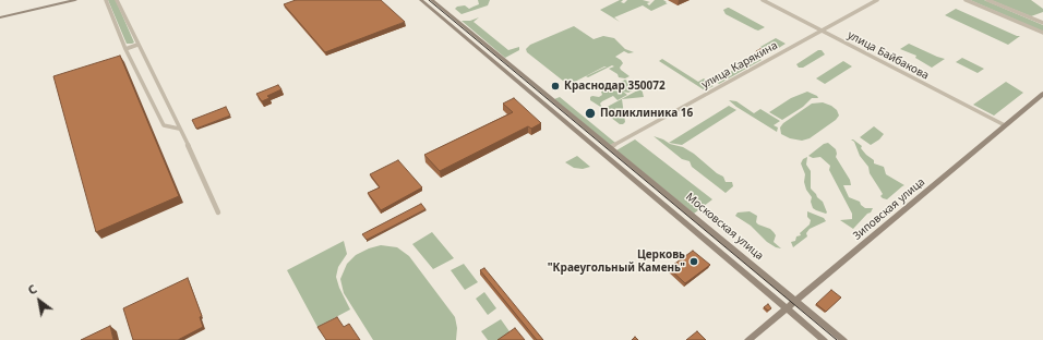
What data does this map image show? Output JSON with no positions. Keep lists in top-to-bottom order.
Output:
{
  "streets": {
    "street": [
      "улица Байбакова",
      "улица Карякина",
      "Зиповская улица",
      "Московская улица"
    ]
  },
  "crossings": [
    ["улица Байбакова", "улица Карякина"],
    ["улица Байбакова", "Зиповская улица"],
    ["улица Карякина", "Московская улица"],
    ["Зиповская улица", "Московская улица"]
  ],
  "places": ["Краснодар 350072", "Поликлиника 16", "Церковь \"Краеугольный Камень\""],
  "north": "top left"
}
